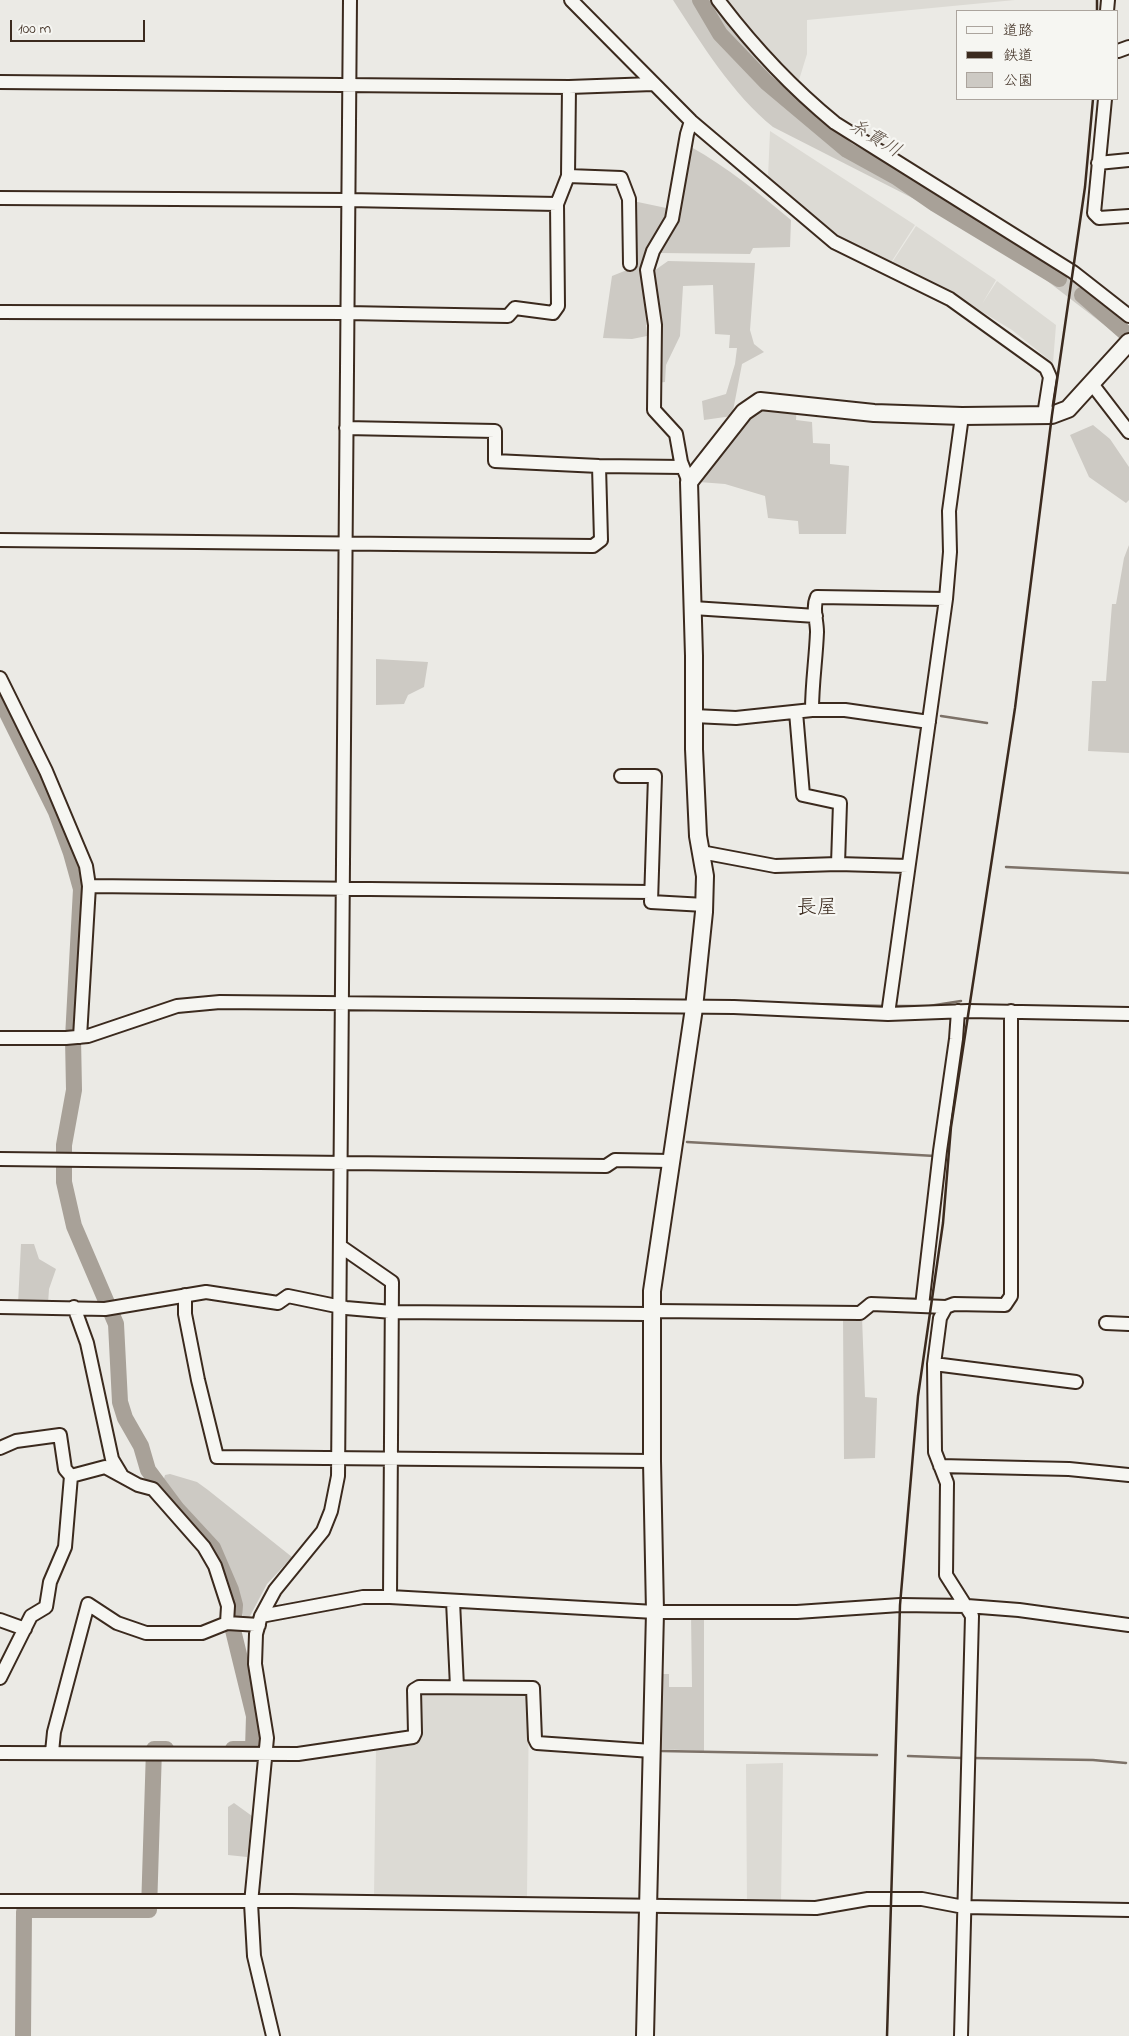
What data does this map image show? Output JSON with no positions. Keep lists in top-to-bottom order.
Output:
{
  "districts": ["長屋"],
  "water": ["糸貫川"],
  "legend": ["道路", "鉄道", "公園"],
  "scale_bar": "100 m"
}
